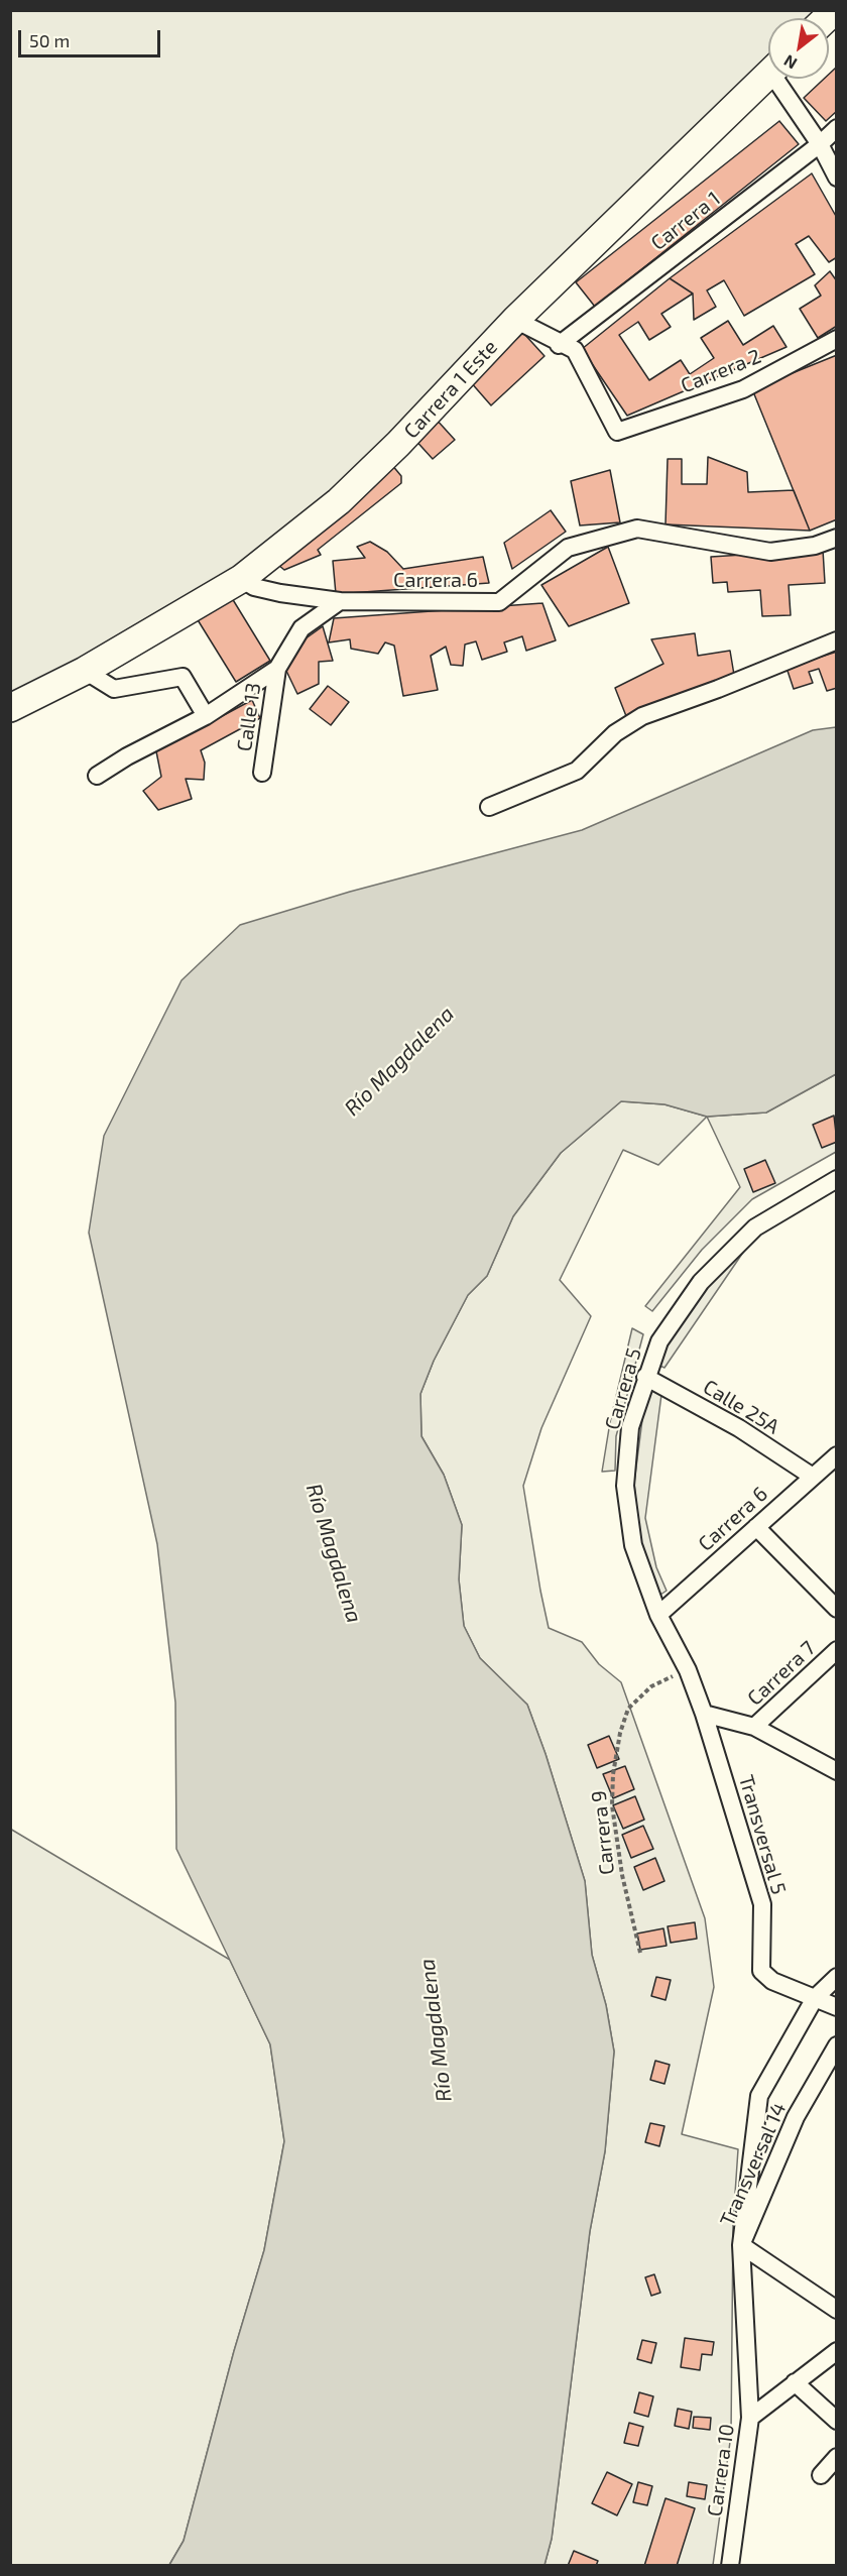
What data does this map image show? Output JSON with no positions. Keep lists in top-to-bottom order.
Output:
{
  "streets": {
    "main road": ["Carrera 1 Este"],
    "street": [
      "Carrera 1",
      "Carrera 2",
      "Carrera 6",
      "Calle 13",
      "Carrera 5",
      "Calle 25A",
      "Carrera 7",
      "Transversal 5",
      "Transversal 14",
      "Carrera 10"
    ],
    "path": ["Carrera 9"]
  },
  "crossings": [
    ["Carrera 1", "Carrera 2"],
    ["Carrera 1 Este", "Carrera 6"],
    ["Carrera 6", "Carrera 5"],
    ["Carrera 6", "Calle 25A"],
    ["Carrera 5", "Calle 25A"],
    ["Carrera 5", "Carrera 9"],
    ["Carrera 5", "Transversal 5"],
    ["Transversal 14", "Carrera 10"]
  ],
  "water": ["Río Magdalena"],
  "scale_bar": "50 m",
  "north": "bottom left"
}
